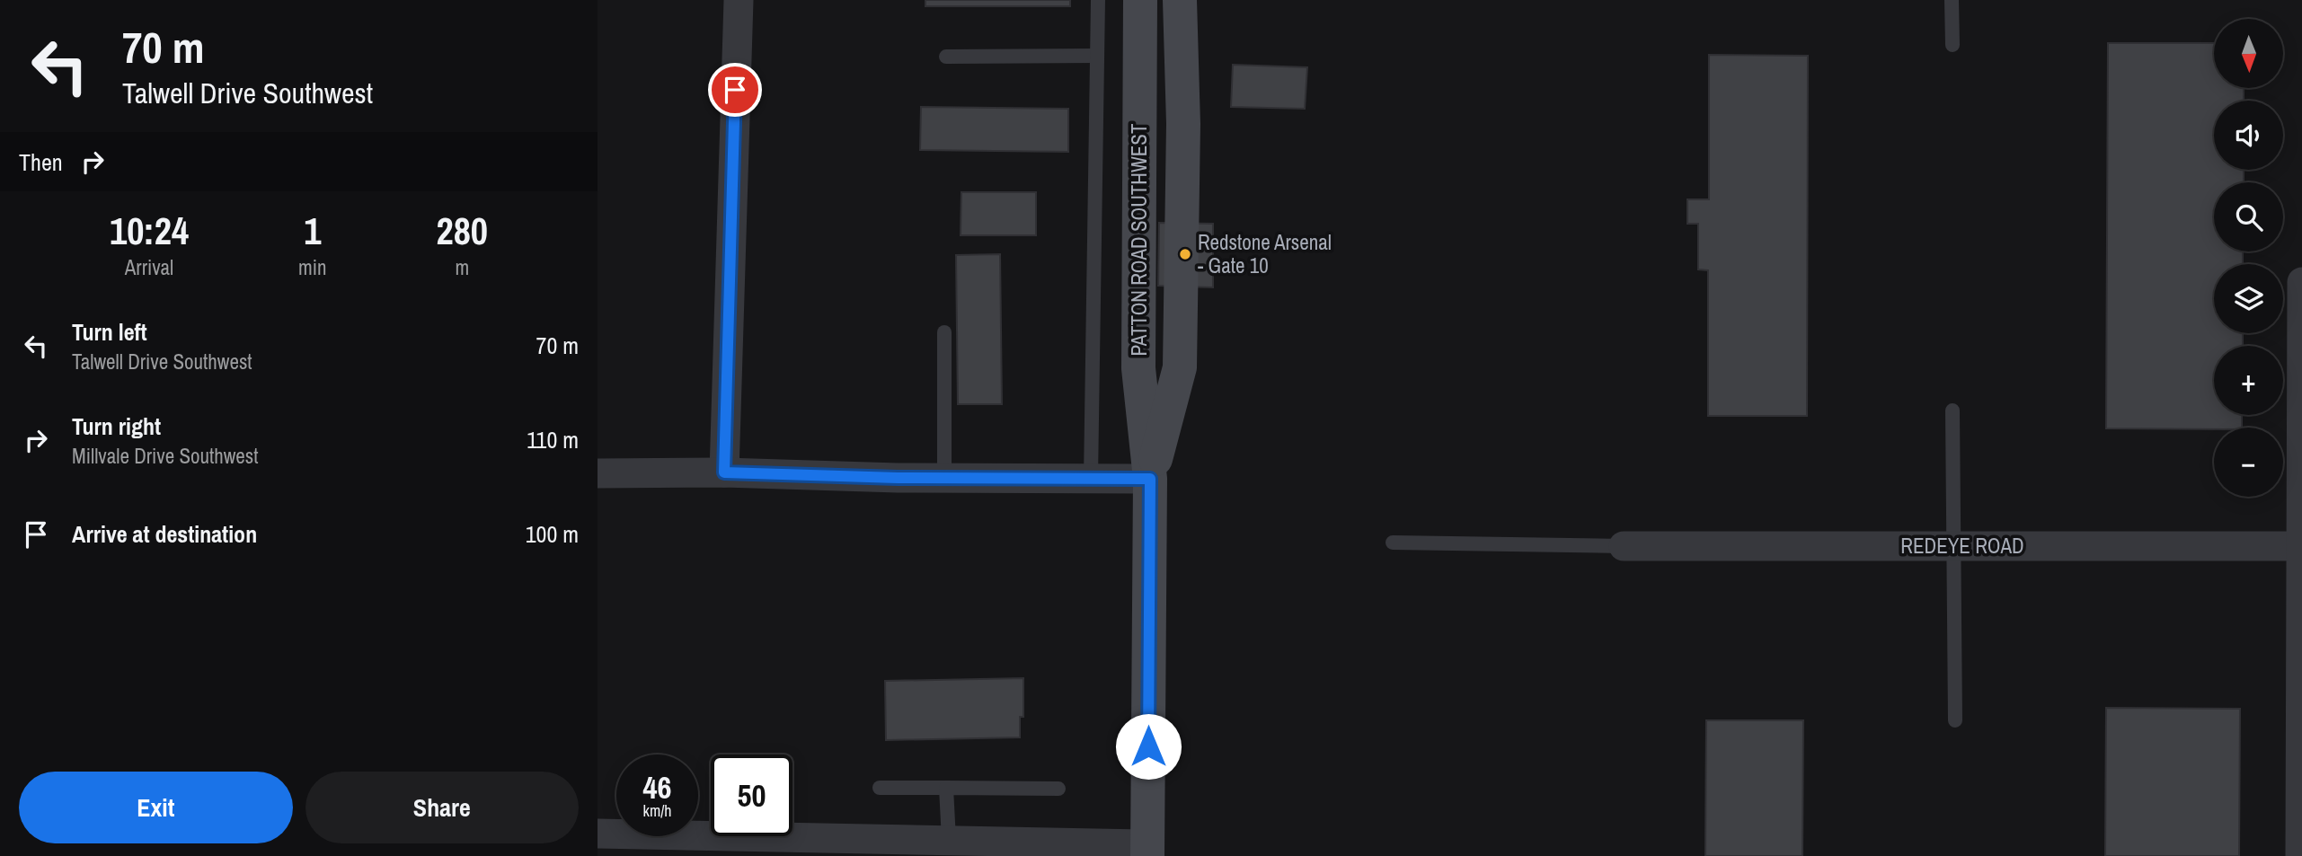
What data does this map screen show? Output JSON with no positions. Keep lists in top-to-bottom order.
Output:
{
  "streets": {
    "main road": ["PATTON ROAD SOUTHWEST"],
    "street": ["REDEYE ROAD"]
  },
  "places": ["Redstone Arsenal - Gate 10"],
  "north": "bottom",
  "page": {
    "turn": ["70 m", "Talwell Drive Southwest"],
    "map_buttons": ["+", "−"],
    "then": "Then",
    "eta": [
      "10:24",
      "Arrival",
      "1",
      "min",
      "280",
      "m"
    ],
    "list": [
      {
        "name": "Turn left",
        "note": "Talwell Drive Southwest",
        "value": "70 m"
      },
      {
        "name": "Turn right",
        "note": "Millvale Drive Southwest",
        "value": "110 m"
      },
      {
        "name": "Arrive at destination",
        "value": "100 m"
      }
    ],
    "speed": "46 km/h",
    "limit": "50",
    "buttons": ["Exit", "Share"]
  }
}
